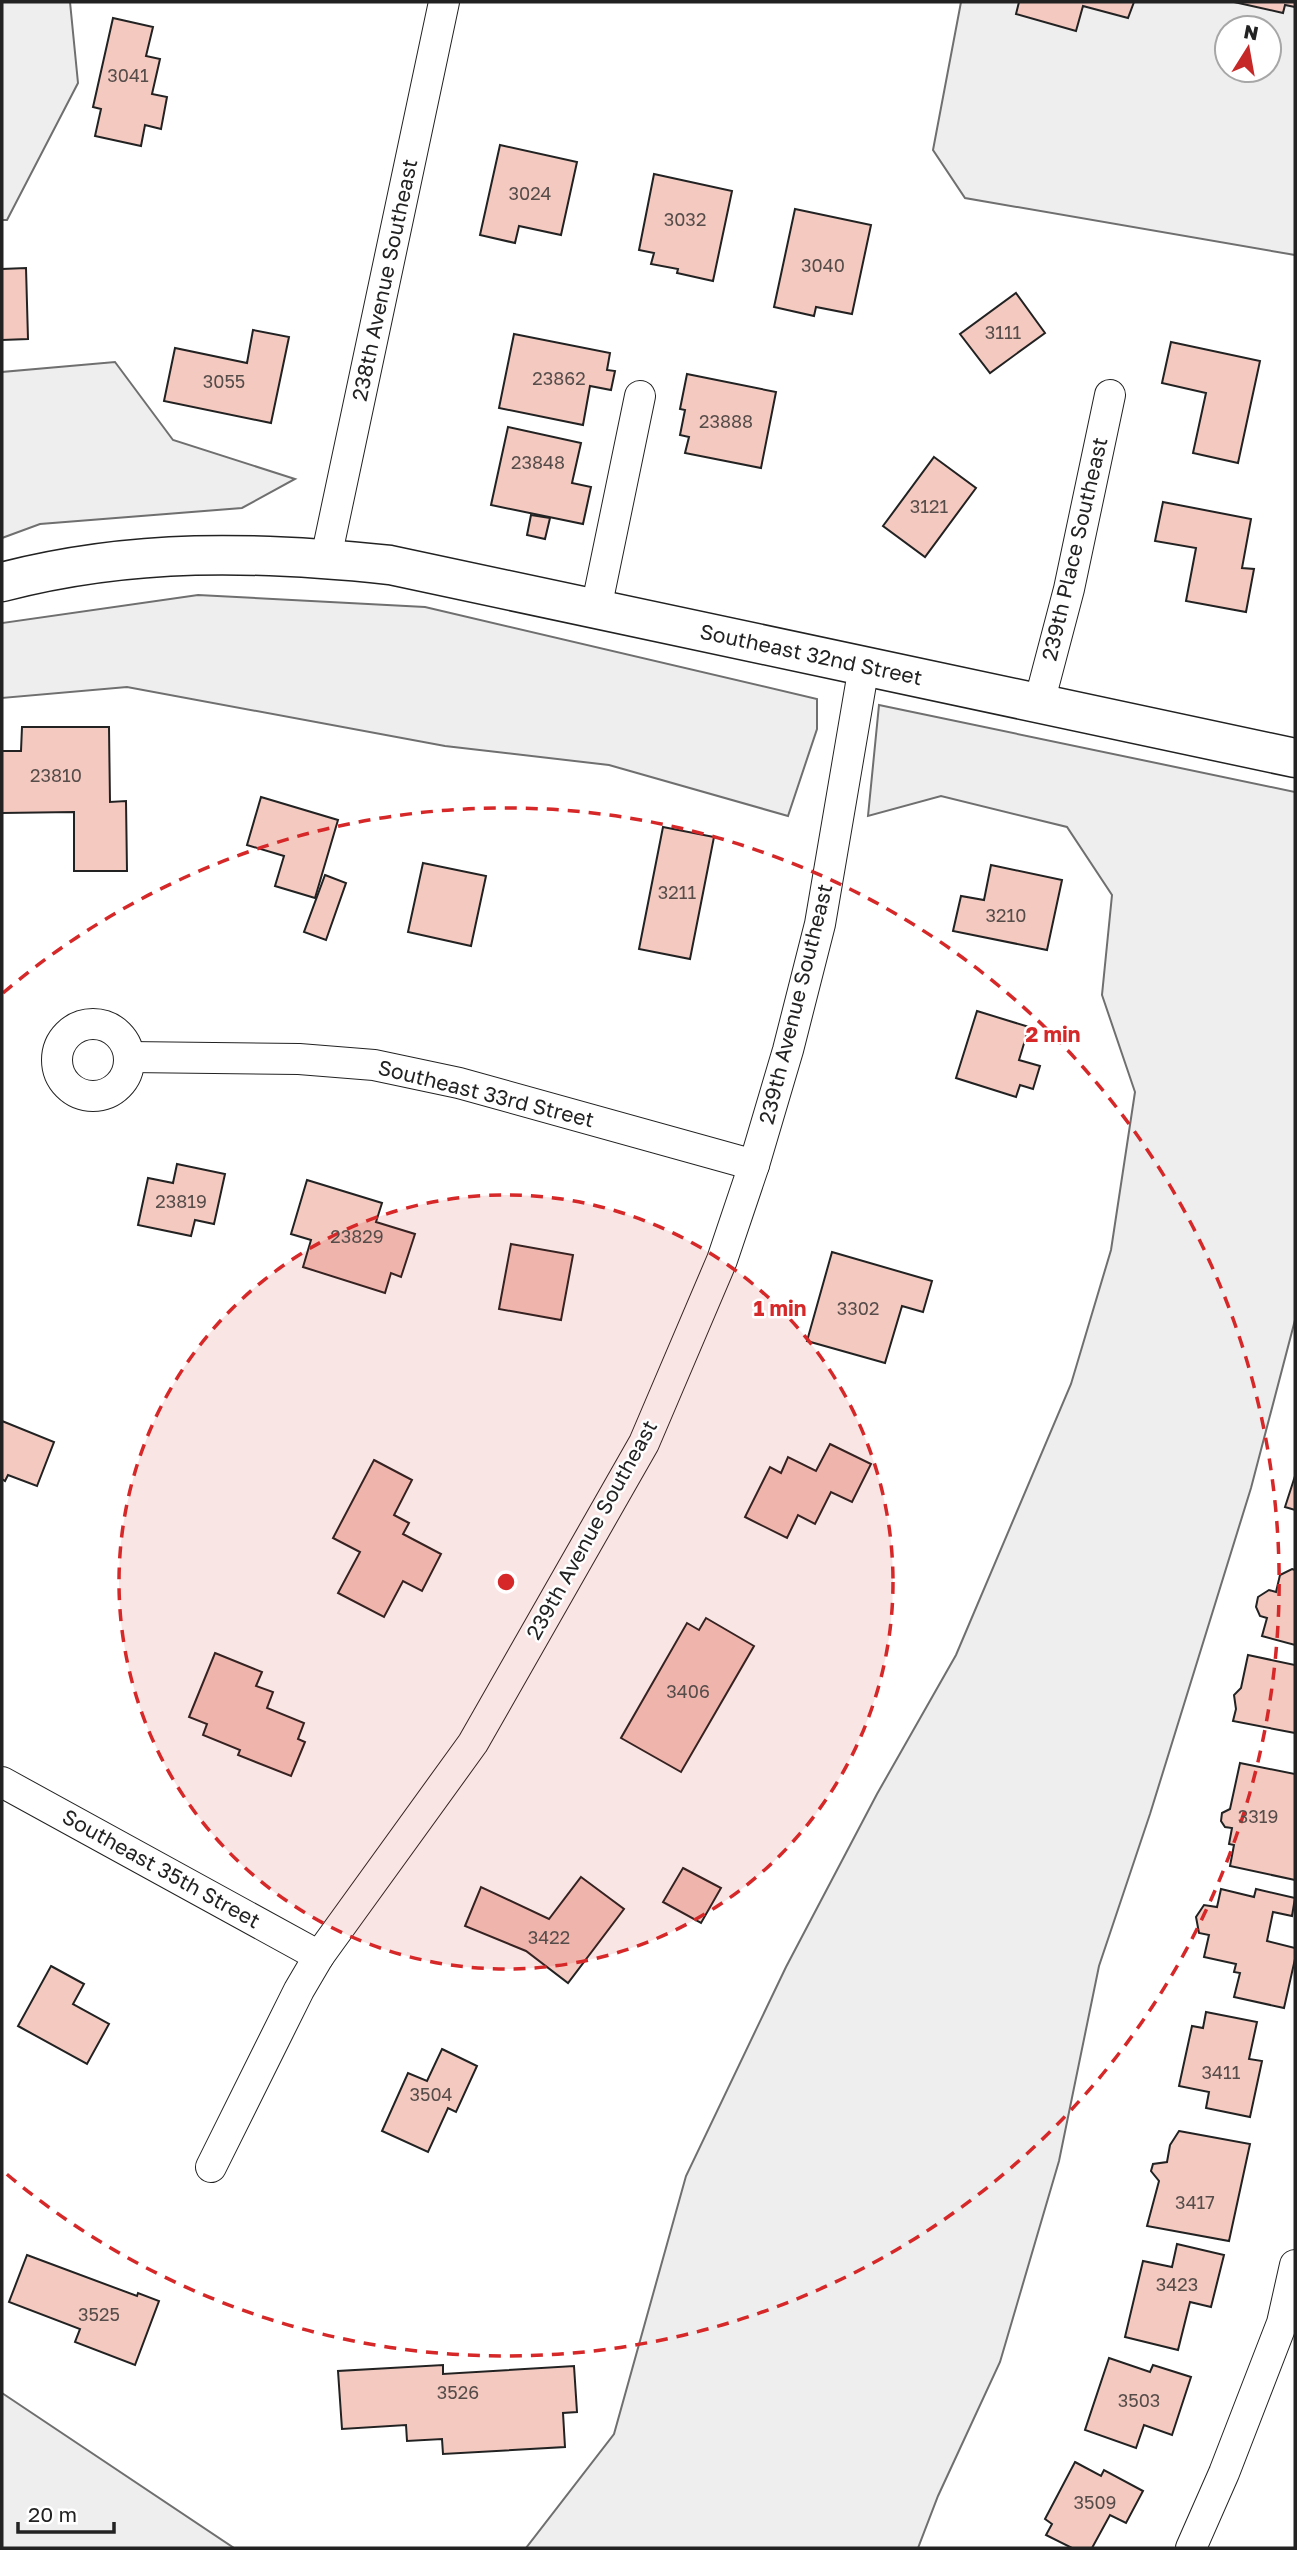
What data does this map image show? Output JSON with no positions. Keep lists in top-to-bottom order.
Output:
{
  "streets": {
    "street": [
      "238th Avenue Southeast",
      "239th Place Southeast",
      "Southeast 32nd Street",
      "239th Avenue Southeast",
      "Southeast 33rd Street",
      "Southeast 35th Street"
    ]
  },
  "crossings": [
    ["238th Avenue Southeast", "Southeast 32nd Street"],
    ["239th Place Southeast", "Southeast 32nd Street"],
    ["Southeast 32nd Street", "239th Avenue Southeast"],
    ["239th Avenue Southeast", "Southeast 33rd Street"],
    ["239th Avenue Southeast", "Southeast 35th Street"]
  ],
  "house_numbers": [
    "3041",
    "3024",
    "3032",
    "3040",
    "3111",
    "23862",
    "3055",
    "23888",
    "23848",
    "3121",
    "23810",
    "3211",
    "3210",
    "23819",
    "23829",
    "3302",
    "3406",
    "3319",
    "3422",
    "3411",
    "3504",
    "3417",
    "3423",
    "3525",
    "3526",
    "3503",
    "3509"
  ],
  "scale_bar": "20 m",
  "north": "top",
  "rings": ["2 min", "1 min"]
}
